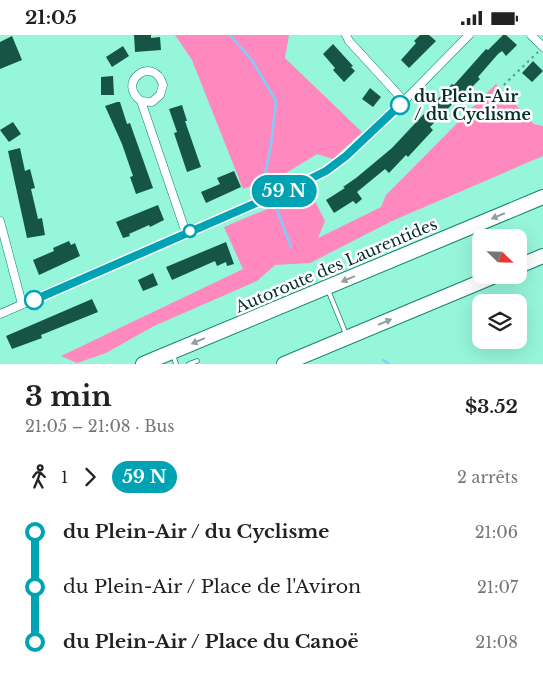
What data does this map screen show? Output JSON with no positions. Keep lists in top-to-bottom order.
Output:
{
  "streets": {
    "highway": ["Autoroute des Laurentides"]
  },
  "places": ["du Plein-Air / du Cyclisme"],
  "north": "bottom right",
  "page": {
    "status": "21:05",
    "on_map": "59 N",
    "heading": ["3 min", "21:05 – 21:08 · Bus", "$3.52"],
    "legs": ["1", "59 N", "2 arrêts"],
    "list": [
      {
        "name": "du Plein-Air / du Cyclisme",
        "value": "21:06"
      },
      {
        "name": "du Plein-Air / Place de l'Aviron",
        "value": "21:07"
      },
      {
        "name": "du Plein-Air / Place du Canoë",
        "value": "21:08"
      }
    ]
  }
}
